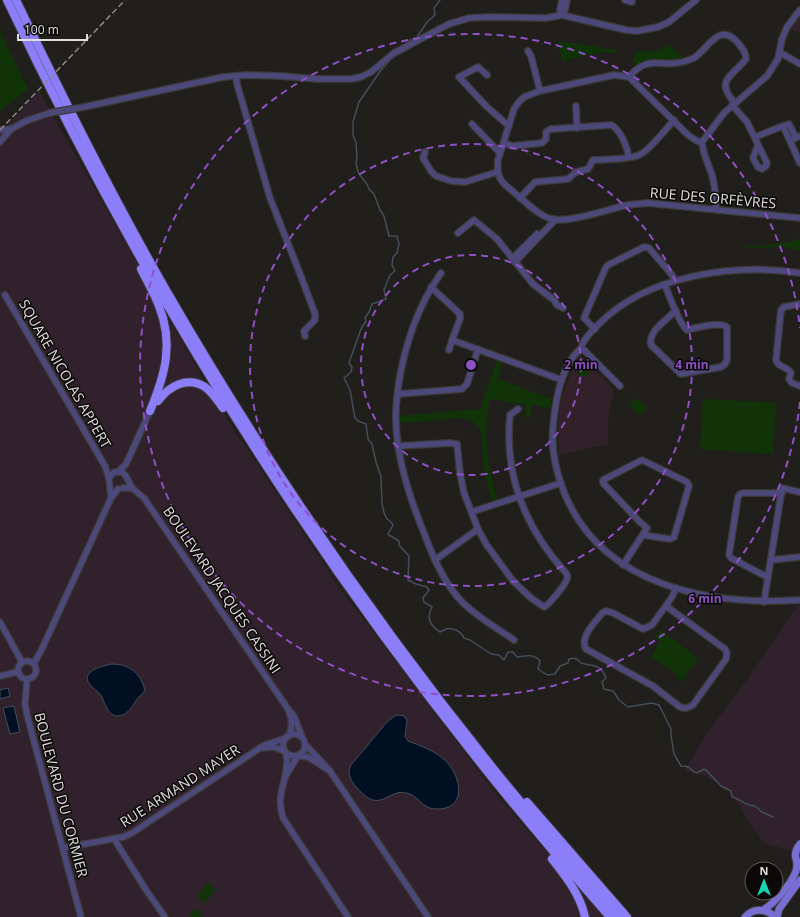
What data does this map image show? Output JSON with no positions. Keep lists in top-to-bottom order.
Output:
{
  "streets": {
    "street": [
      "RUE DES ORFÈVRES",
      "SQUARE NICOLAS APPERT",
      "BOULEVARD JACQUES CASSINI",
      "RUE ARMAND MAYER",
      "BOULEVARD DU CORMIER"
    ]
  },
  "crossings": [
    ["SQUARE NICOLAS APPERT", "BOULEVARD JACQUES CASSINI"],
    ["BOULEVARD JACQUES CASSINI", "RUE ARMAND MAYER"],
    ["RUE ARMAND MAYER", "BOULEVARD DU CORMIER"]
  ],
  "scale_bar": "100 m",
  "north": "top",
  "rings": ["2 min", "4 min", "6 min"]
}
